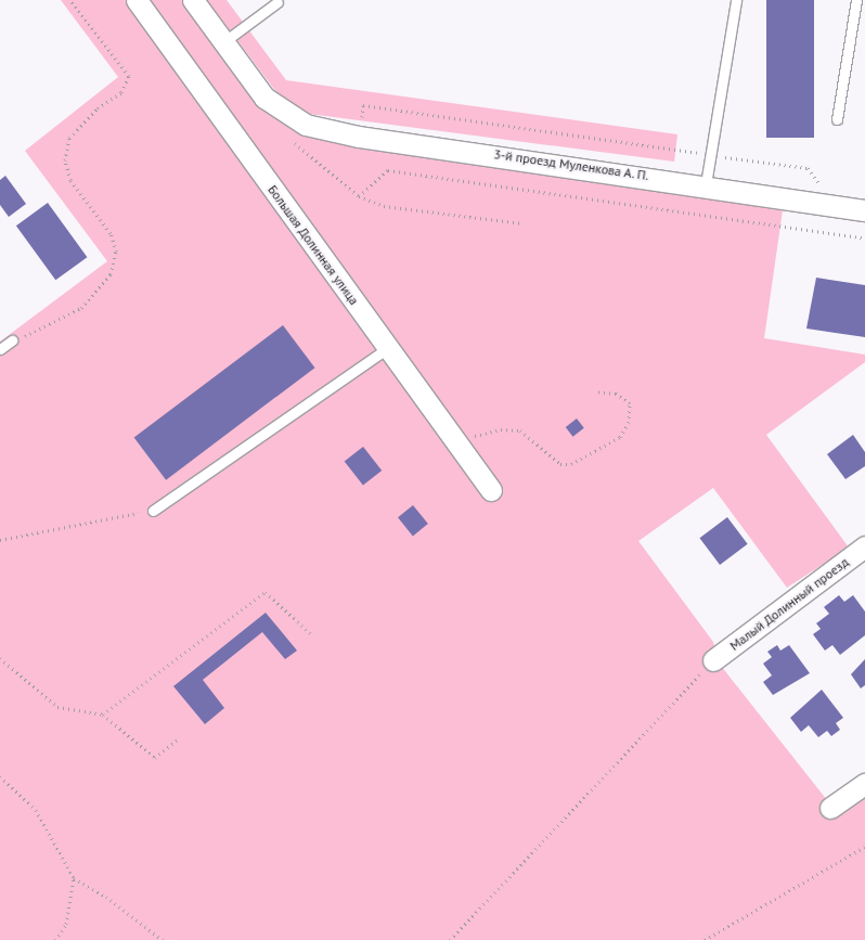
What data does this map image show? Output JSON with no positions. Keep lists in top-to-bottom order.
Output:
{
  "streets": {
    "street": ["3-й проезд Муленкова А. П.", "Большая Долинная улица", "Малый Долинный проезд"]
  }
}
